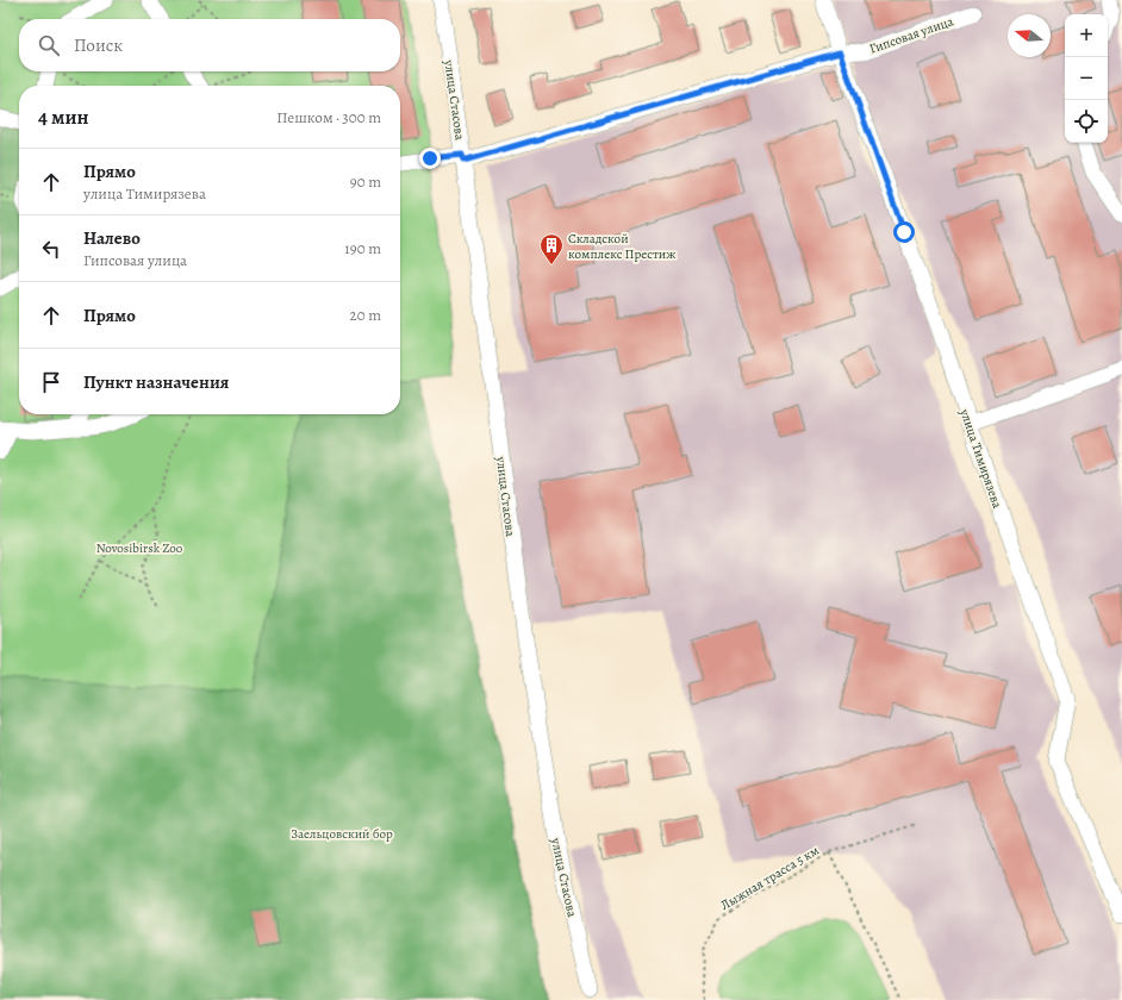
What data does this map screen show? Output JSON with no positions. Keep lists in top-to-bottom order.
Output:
{
  "streets": {
    "street": ["Гипсовая улица", "улица Стасова", "улица Тимирязева"],
    "path": ["Лыжная трасса 5 км"]
  },
  "crossings": [
    ["Гипсовая улица", "улица Стасова"],
    ["Гипсовая улица", "улица Тимирязева"]
  ],
  "parks": ["Novosibirsk Zoo", "Заельцовский бор"],
  "places": {
    "building": ["Складской комплекс Престиж"]
  },
  "north": "left",
  "page": {
    "map_buttons": ["+", "−"],
    "search": "Поиск",
    "heading": ["4 мин", "Пешком · 300 m"],
    "list": [
      ["Прямо", "улица Тимирязева", "90 m"],
      ["Налево", "Гипсовая улица", "190 m"],
      ["Прямо", "20 m"],
      "Пункт назначения"
    ]
  }
}
